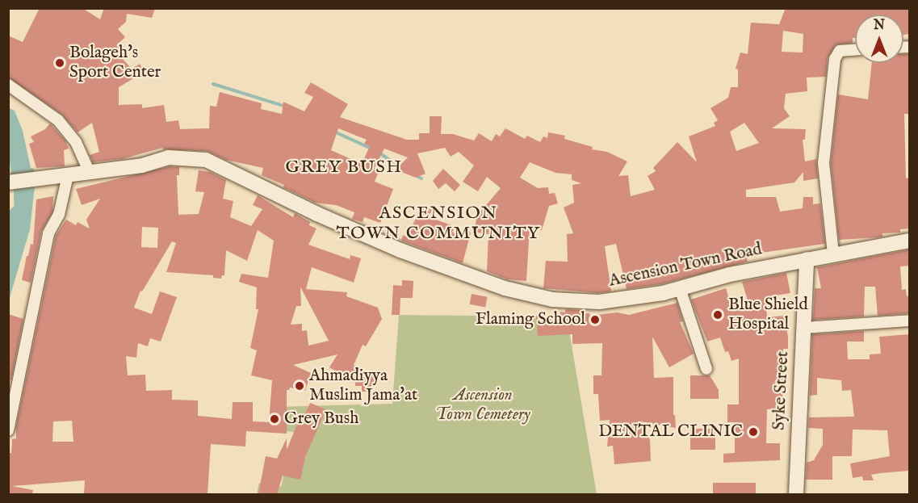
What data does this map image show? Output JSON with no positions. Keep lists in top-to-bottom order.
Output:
{
  "streets": {
    "main road": ["Ascension Town Road", "Syke Street"]
  },
  "crossings": [
    ["Ascension Town Road", "Syke Street"]
  ],
  "districts": ["GREY BUSH", "ASCENSION TOWN COMMUNITY"],
  "parks": ["Ascension Town Cemetery"],
  "places": [
    "Bolageh's Sport Center",
    "Blue Shield Hospital",
    "Flaming School",
    "Ahmadiyya Muslim Jama'at",
    "Grey Bush",
    "DENTAL CLINIC"
  ],
  "north": "top"
}
